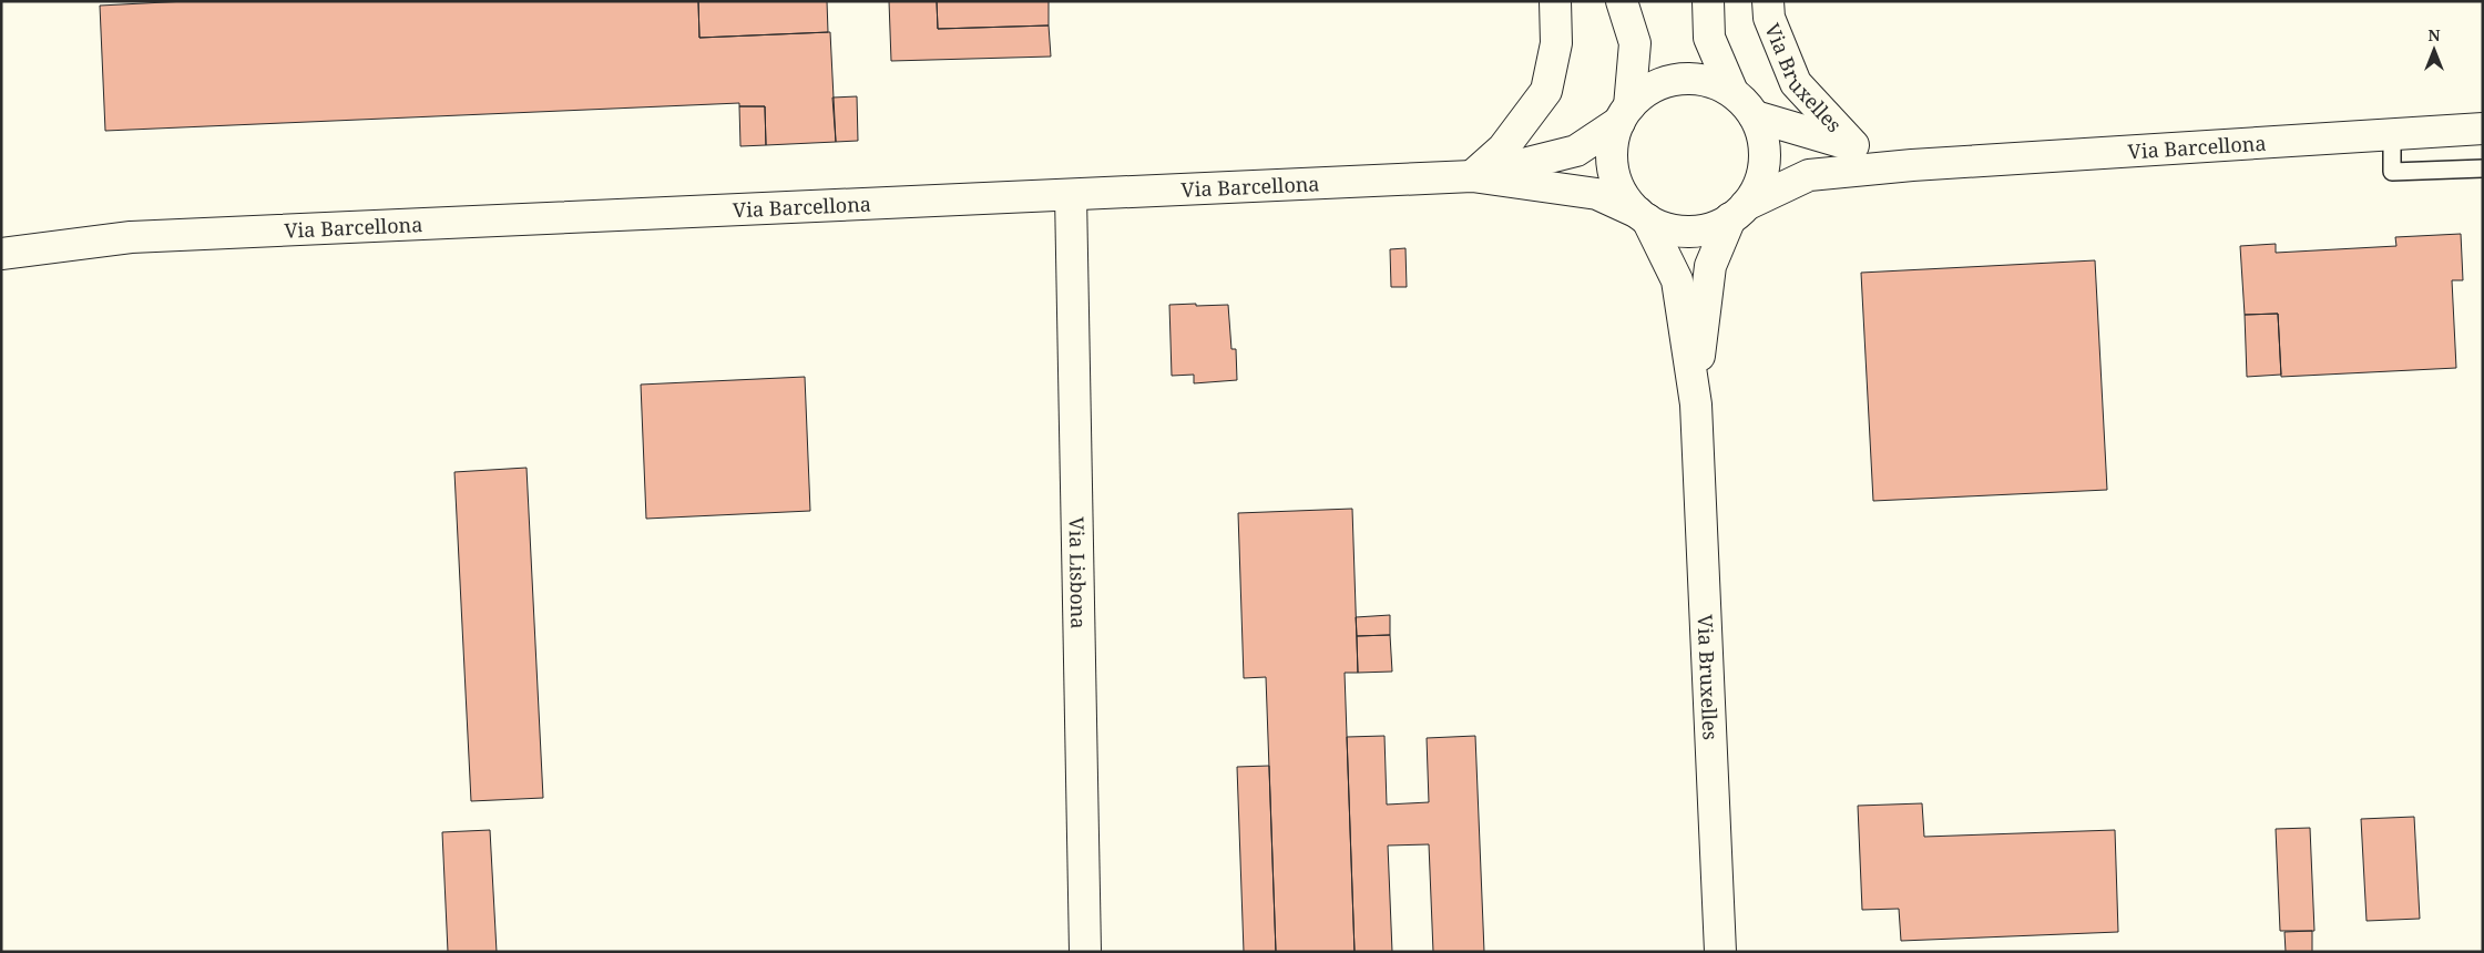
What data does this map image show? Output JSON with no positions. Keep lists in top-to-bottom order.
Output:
{
  "streets": {
    "street": ["Via Bruxelles", "Via Barcellona", "Via Lisbona"]
  },
  "crossings": [
    ["Via Bruxelles", "Via Barcellona"],
    ["Via Barcellona", "Via Lisbona"]
  ],
  "north": "top"
}
